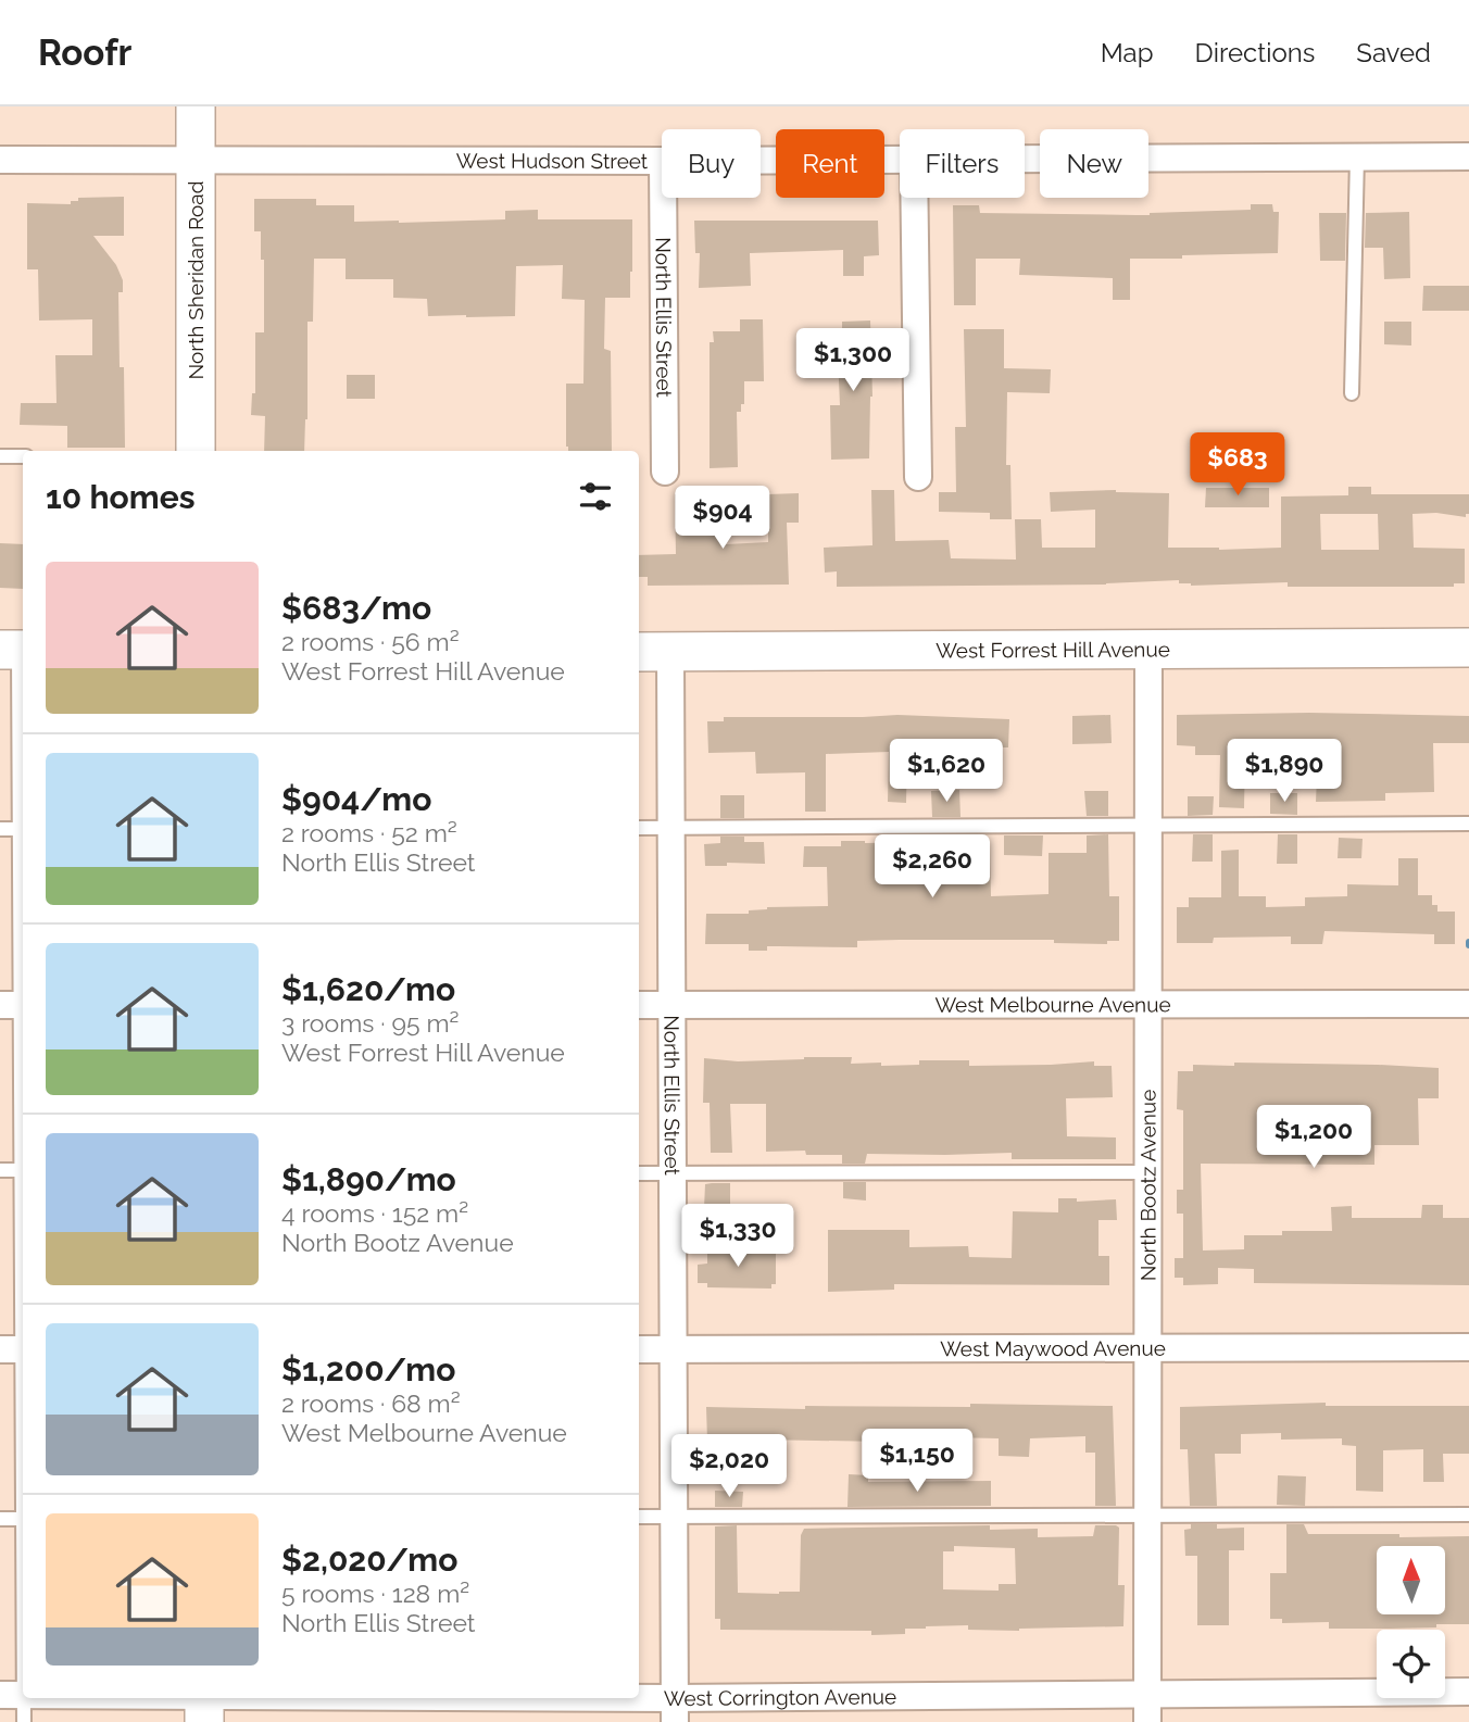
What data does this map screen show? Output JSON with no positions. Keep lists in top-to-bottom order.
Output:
{
  "streets": {
    "main road": ["North Sheridan Road", "West Forrest Hill Avenue"],
    "street": [
      "West Hudson Street",
      "North Ellis Street",
      "West Melbourne Avenue",
      "North Bootz Avenue",
      "West Maywood Avenue",
      "West Corrington Avenue"
    ]
  },
  "crossings": [
    ["West Hudson Street", "North Sheridan Road"],
    ["North Ellis Street", "West Forrest Hill Avenue"],
    ["North Ellis Street", "West Melbourne Avenue"],
    ["North Ellis Street", "West Maywood Avenue"],
    ["North Ellis Street", "West Corrington Avenue"],
    ["West Forrest Hill Avenue", "North Bootz Avenue"],
    ["West Melbourne Avenue", "North Bootz Avenue"],
    ["North Bootz Avenue", "West Maywood Avenue"],
    ["North Bootz Avenue", "West Corrington Avenue"]
  ],
  "north": "top",
  "page": {
    "header": "Roofr",
    "nav": ["Map", "Directions", "Saved"],
    "chip": [
      "Buy",
      "Rent",
      "Filters",
      "New"
    ],
    "price": [
      "$1,300",
      "$683",
      "$904",
      "$1,620",
      "$1,890",
      "$2,260",
      "$1,200",
      "$1,330",
      "$1,150",
      "$2,020"
    ],
    "heading": "10 homes",
    "list": [
      {
        "name": "$683/mo",
        "note": "2 rooms · 56 m² · West Forrest Hill Avenue"
      },
      {
        "name": "$904/mo",
        "note": "2 rooms · 52 m² · North Ellis Street"
      },
      {
        "name": "$1,620/mo",
        "note": "3 rooms · 95 m² · West Forrest Hill Avenue"
      },
      {
        "name": "$1,890/mo",
        "note": "4 rooms · 152 m² · North Bootz Avenue"
      },
      {
        "name": "$1,200/mo",
        "note": "2 rooms · 68 m² · West Melbourne Avenue"
      },
      {
        "name": "$2,020/mo",
        "note": "5 rooms · 128 m² · North Ellis Street"
      }
    ]
  }
}
